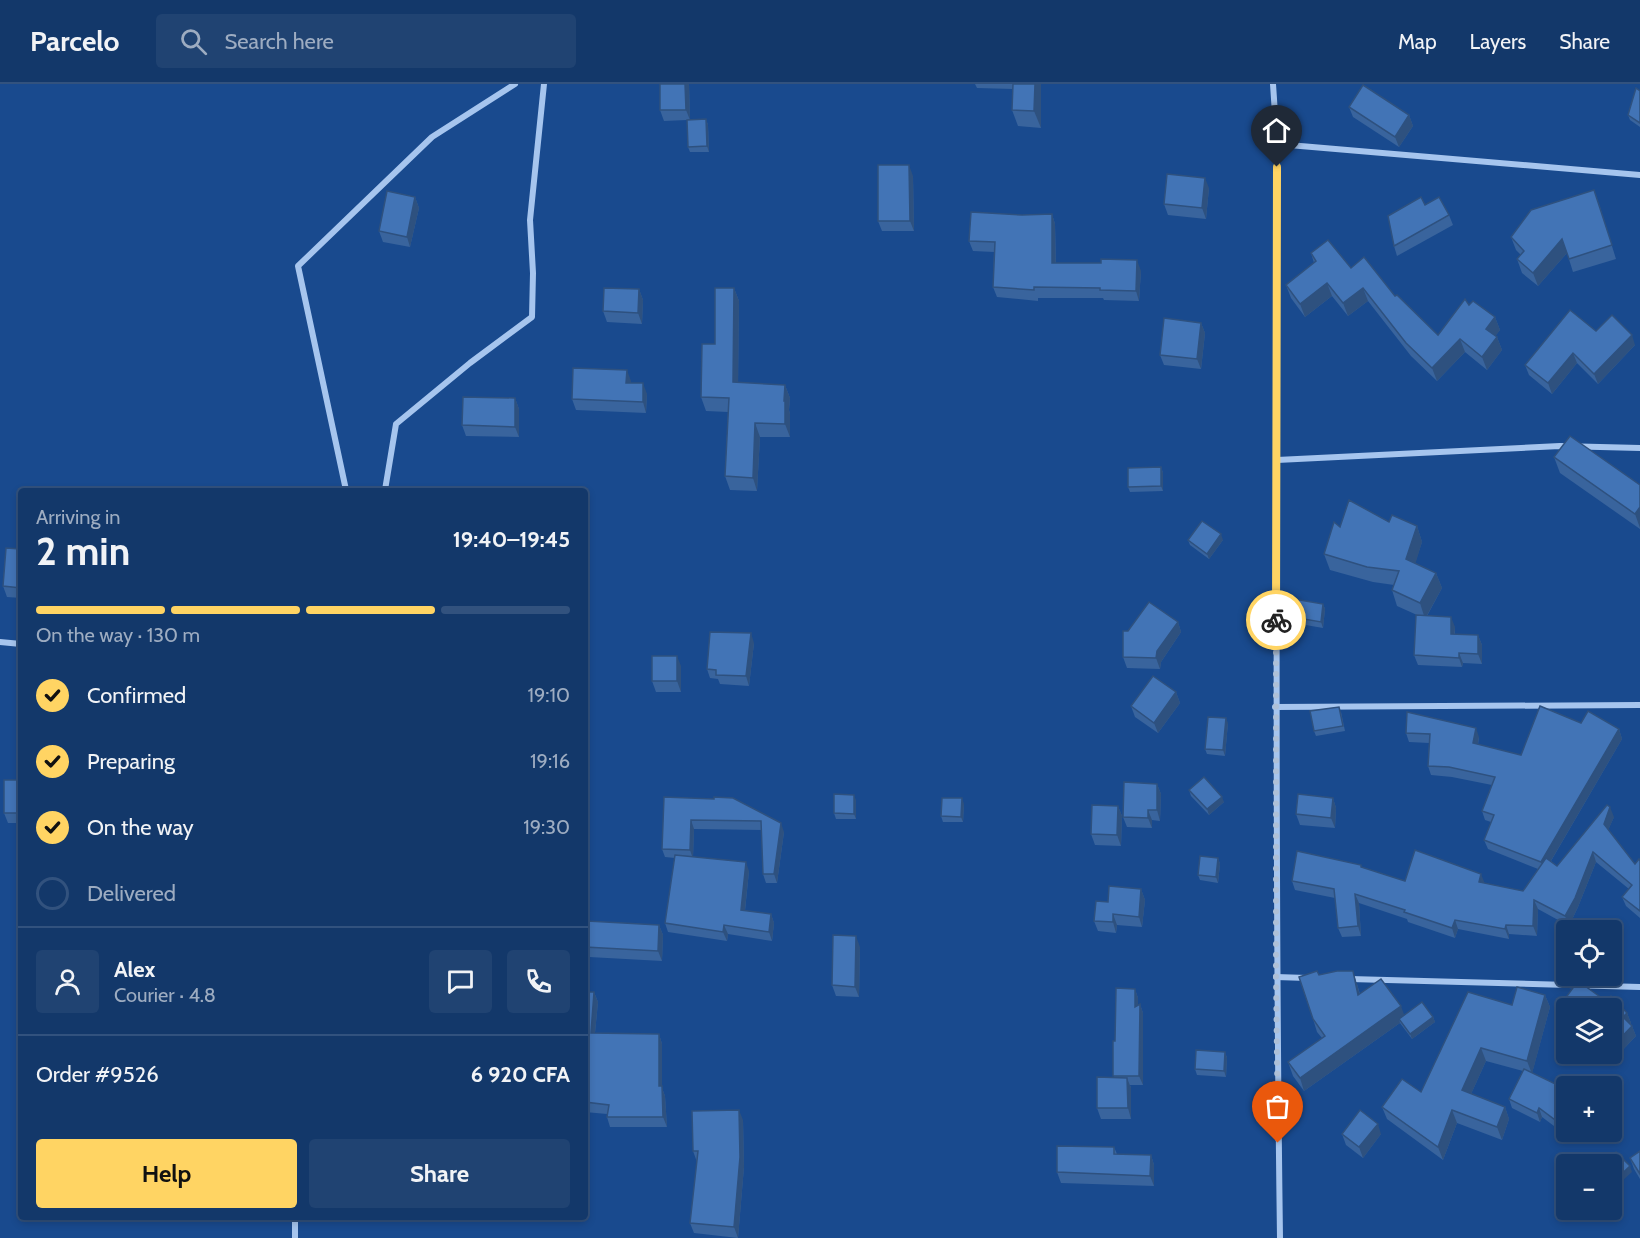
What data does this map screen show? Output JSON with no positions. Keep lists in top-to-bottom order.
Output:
{
  "page": {
    "header": "Parcelo",
    "search": "Search here",
    "nav": ["Map", "Layers", "Share"],
    "heading": ["2 min", "Arriving in", "19:40–19:45"],
    "panel": [
      "Alex",
      "Courier · 4.8",
      "Order #9526",
      "6 920 CFA"
    ],
    "bar": "On the way · 130 m",
    "list": [
      ["Confirmed", "19:10"],
      ["Preparing", "19:16"],
      ["On the way", "19:30"],
      "Delivered"
    ],
    "map_buttons": ["+", "−"],
    "buttons": ["Help", "Share"]
  }
}
